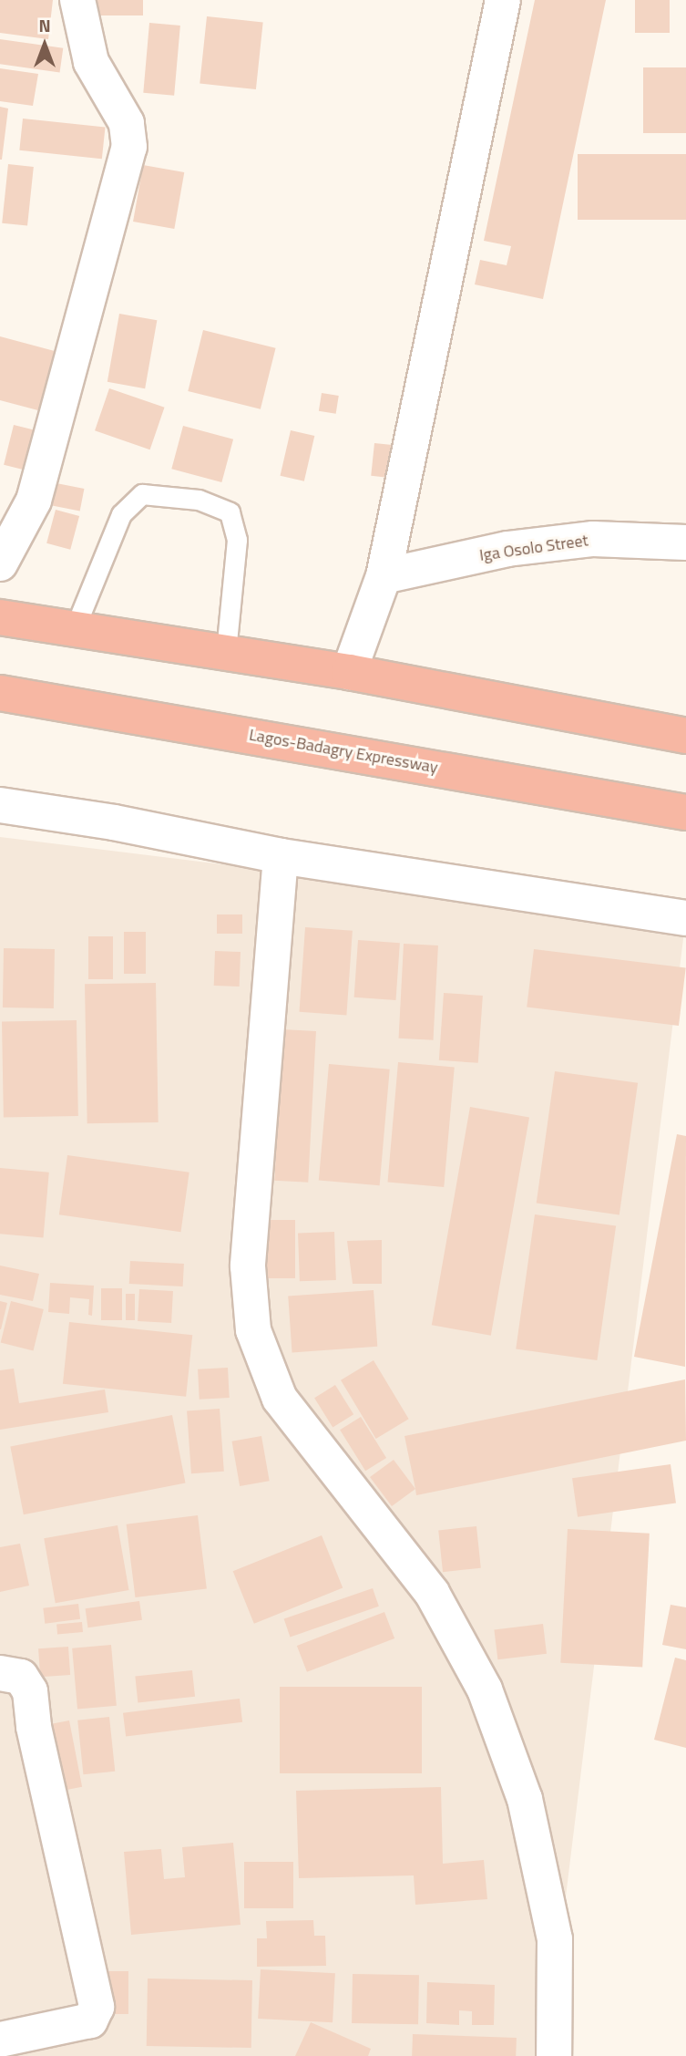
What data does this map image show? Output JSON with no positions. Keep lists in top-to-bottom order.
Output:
{
  "streets": {
    "highway": ["Lagos-Badagry Expressway"],
    "street": ["Iga Osolo Street"]
  },
  "north": "top"
}
